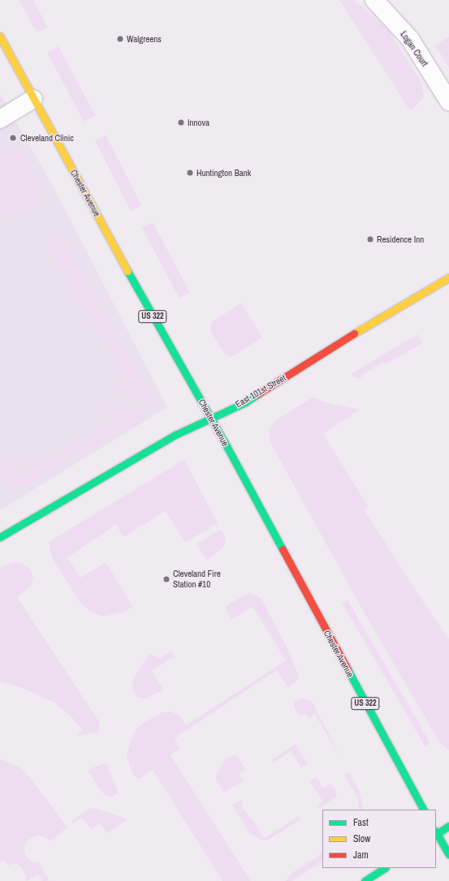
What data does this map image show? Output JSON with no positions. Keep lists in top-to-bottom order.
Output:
{
  "streets": {
    "main road": ["Chester Avenue", "US 322", "East 101st Street"],
    "street": ["Logan Court"]
  },
  "crossings": [
    ["Chester Avenue", "East 101st Street"]
  ],
  "places": [
    "Walgreens",
    "Innova",
    "Cleveland Clinic",
    "Huntington Bank",
    "Residence Inn",
    "Cleveland Fire Station #10"
  ],
  "legend": ["Fast", "Slow", "Jam"]
}
